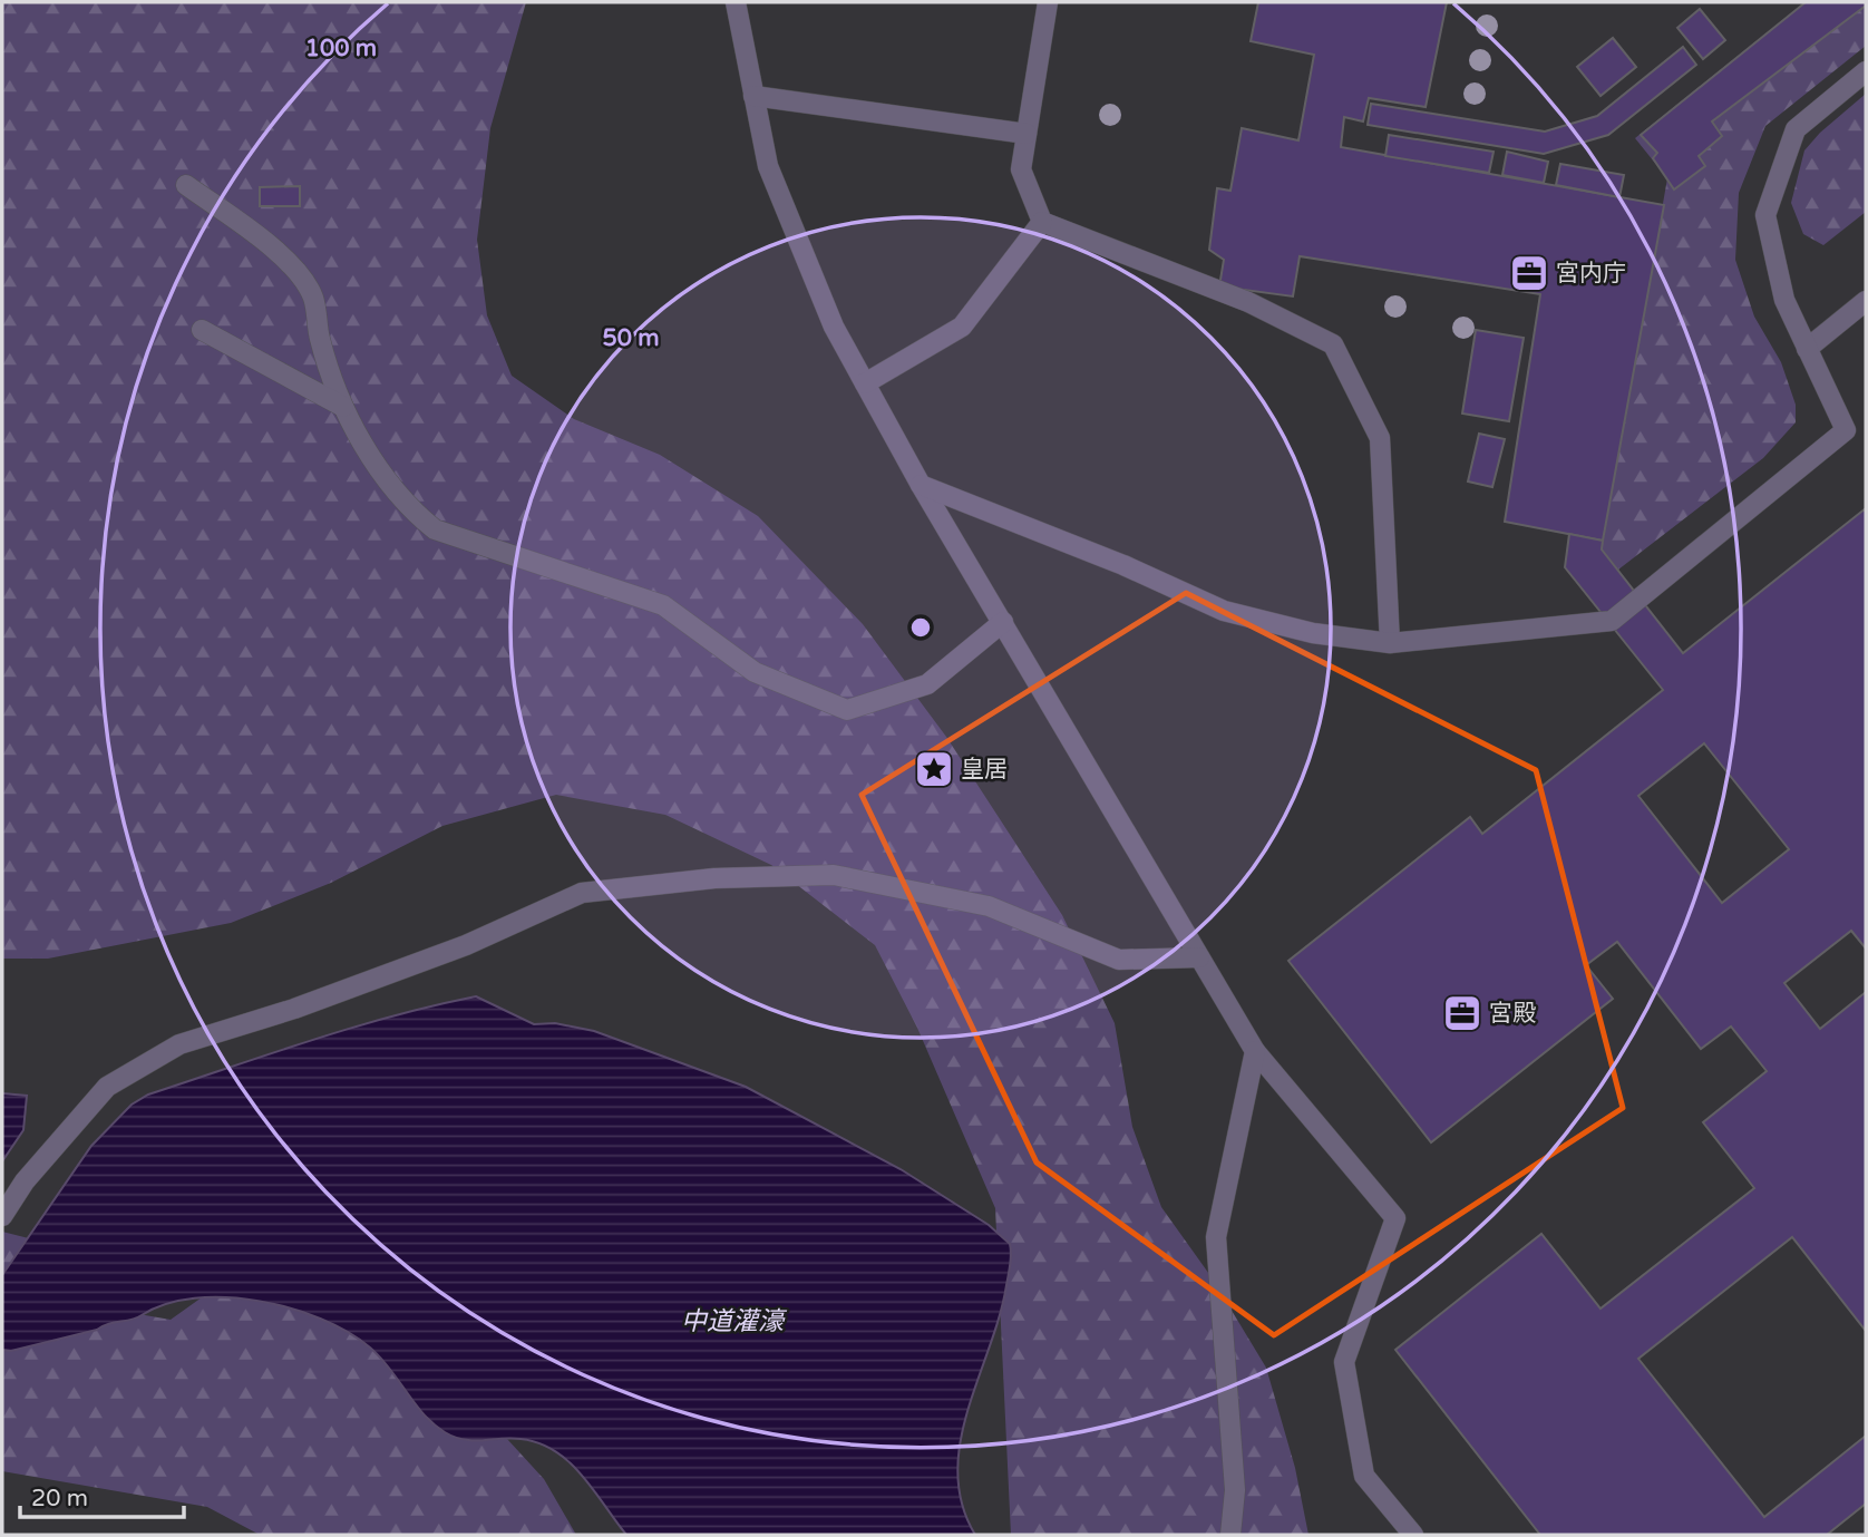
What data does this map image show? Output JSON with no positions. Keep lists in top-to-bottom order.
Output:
{
  "water": ["中道灌濠"],
  "places": {
    "office": ["宮内庁", "宮殿"],
    "place": ["皇居"]
  },
  "scale_bar": "20 m",
  "rings": ["100 m", "50 m"]
}
